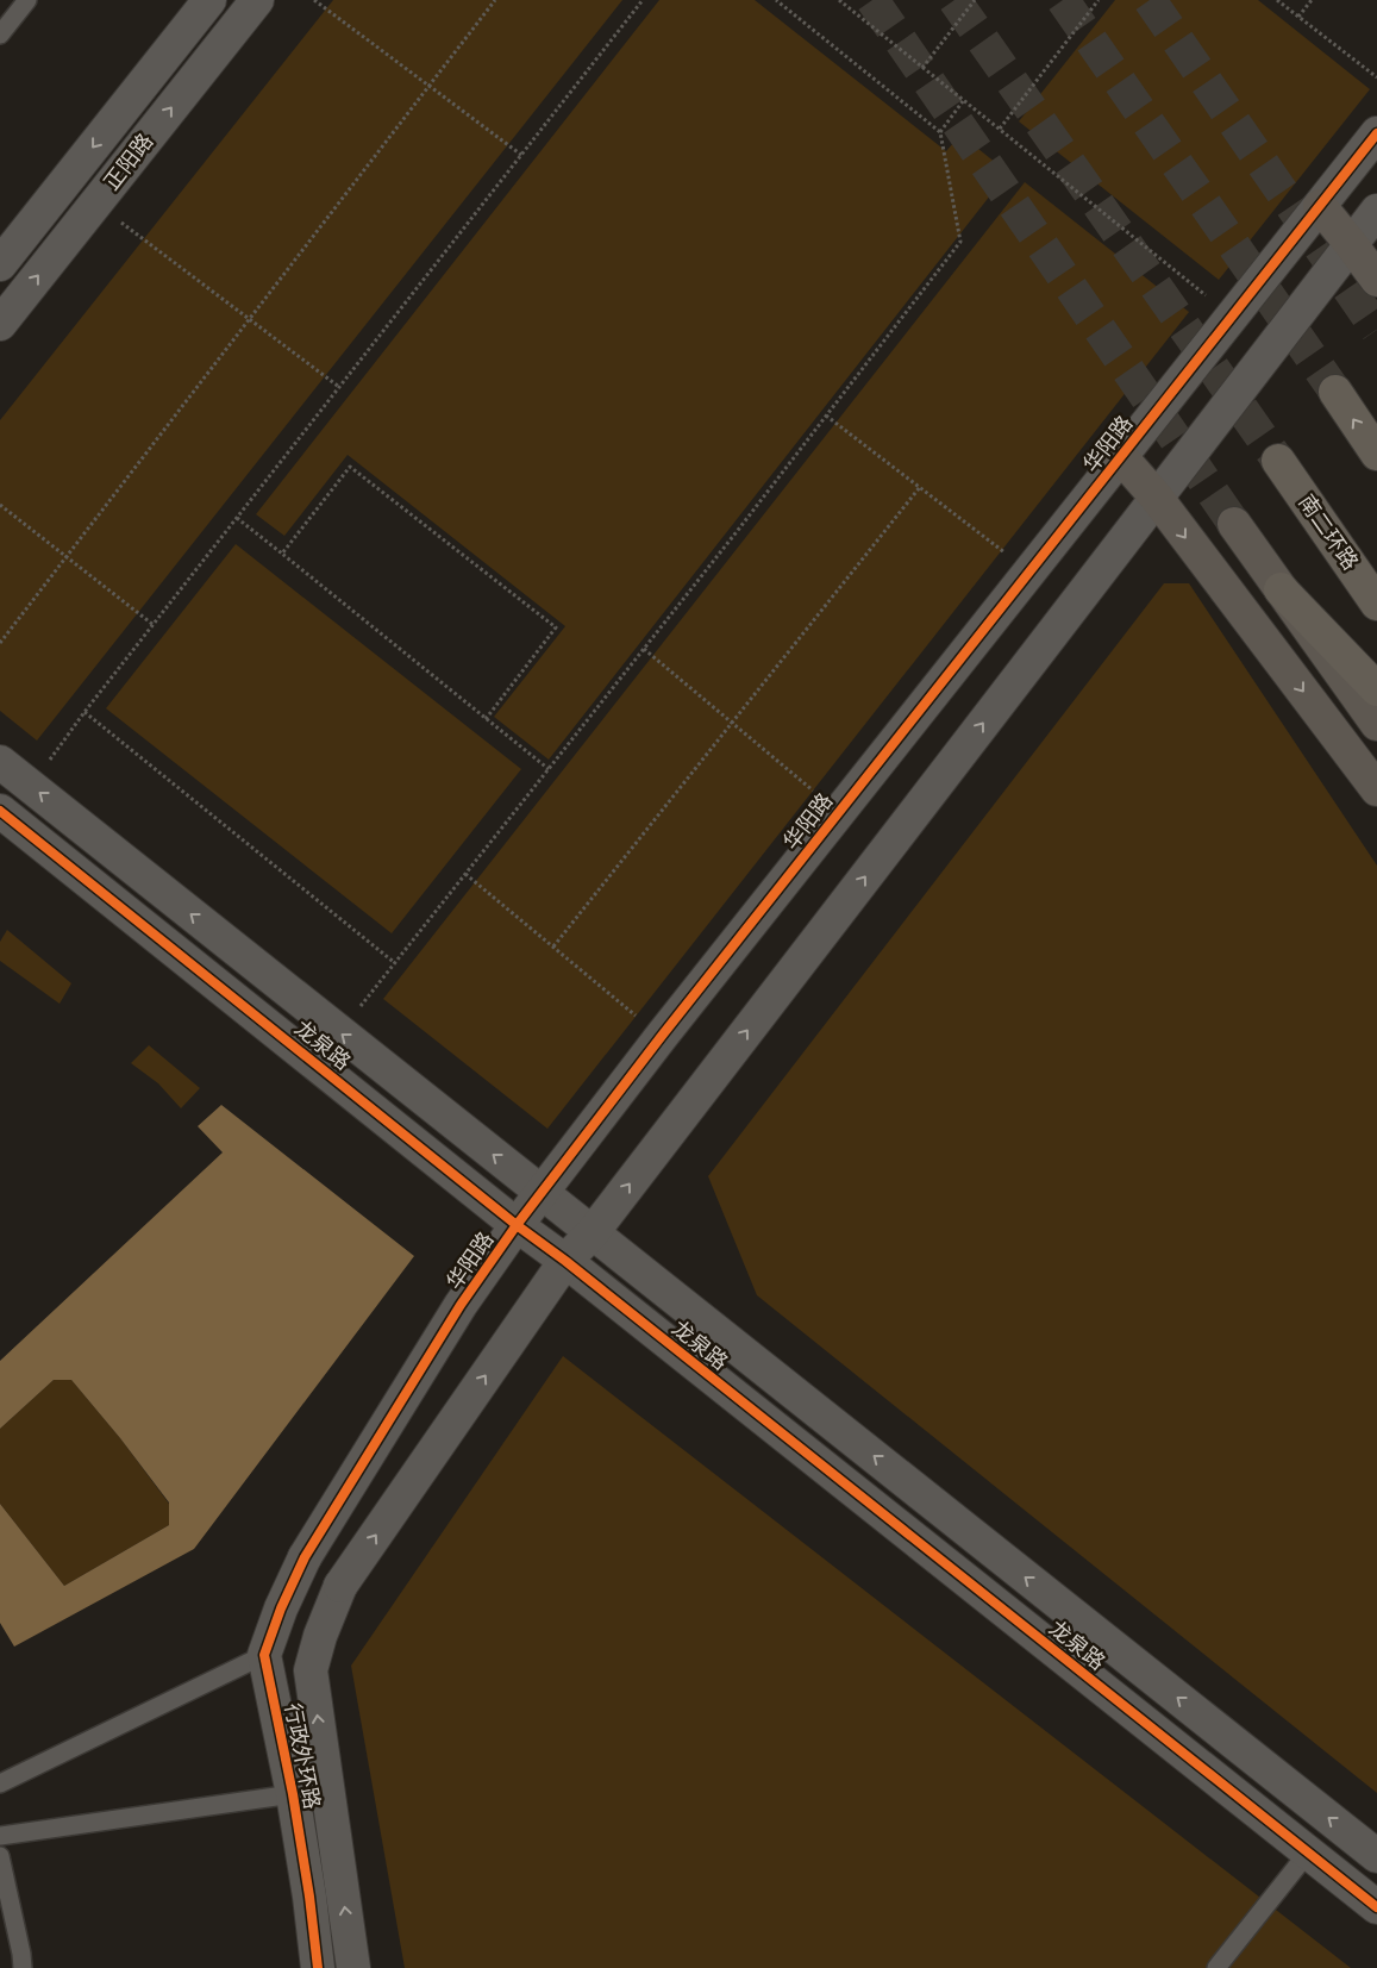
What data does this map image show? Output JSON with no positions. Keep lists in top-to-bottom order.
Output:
{
  "streets": {
    "highway": ["南二环路"],
    "street": [
      "正阳路",
      "华阳路",
      "龙泉路",
      "行政外环路"
    ]
  },
  "crossings": [
    ["华阳路", "龙泉路"],
    ["华阳路", "行政外环路"],
    ["龙泉路", "行政外环路"]
  ],
  "one_way": ["行政外环路"]
}
